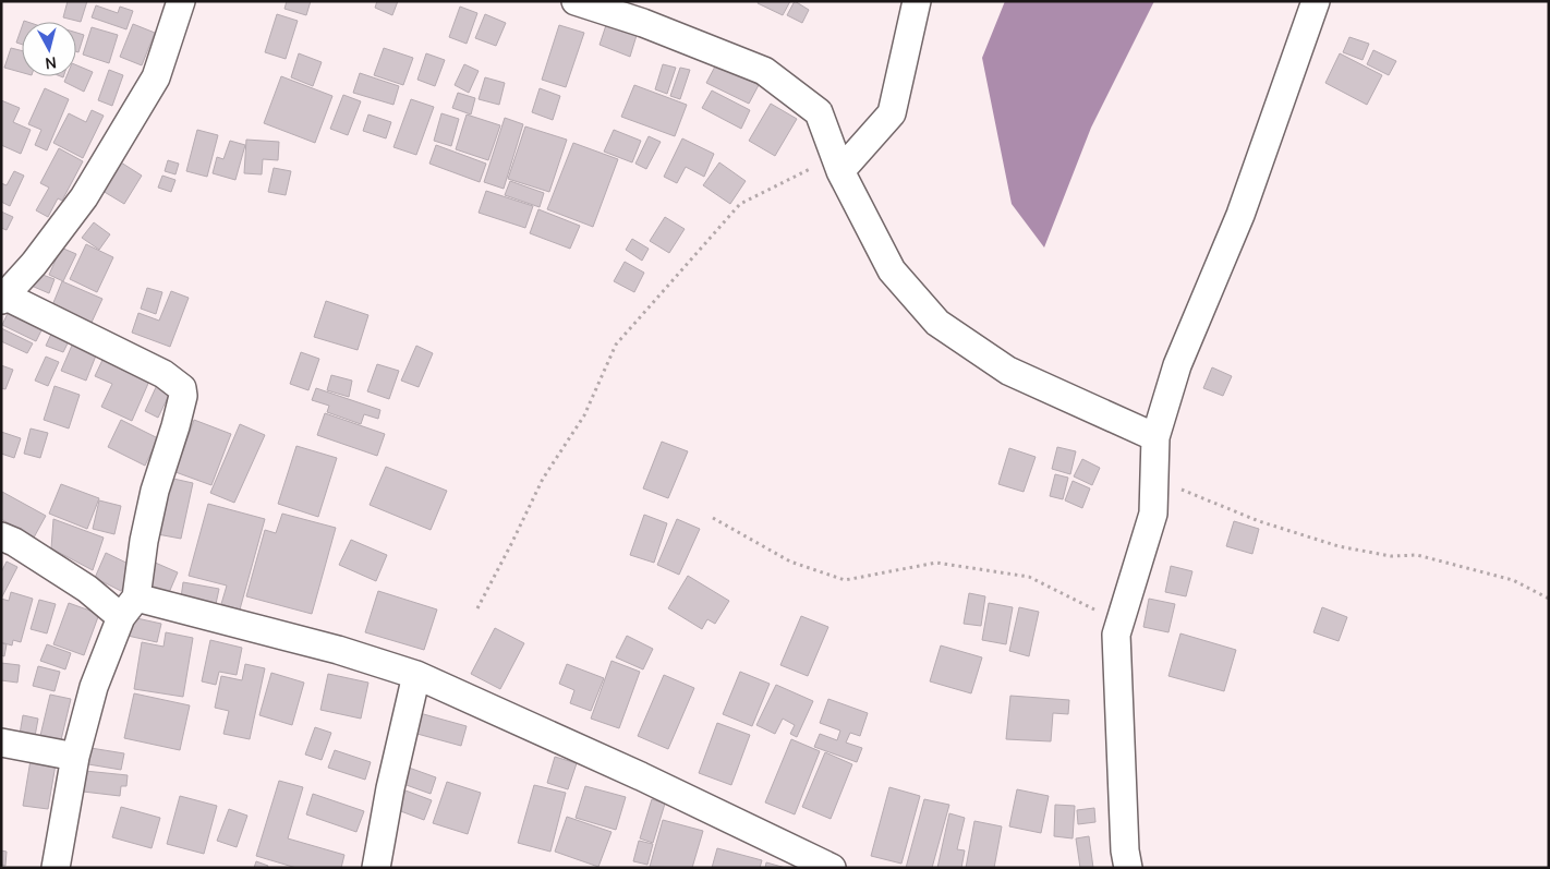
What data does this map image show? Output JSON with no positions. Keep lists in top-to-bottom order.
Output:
{
  "north": "bottom"
}
